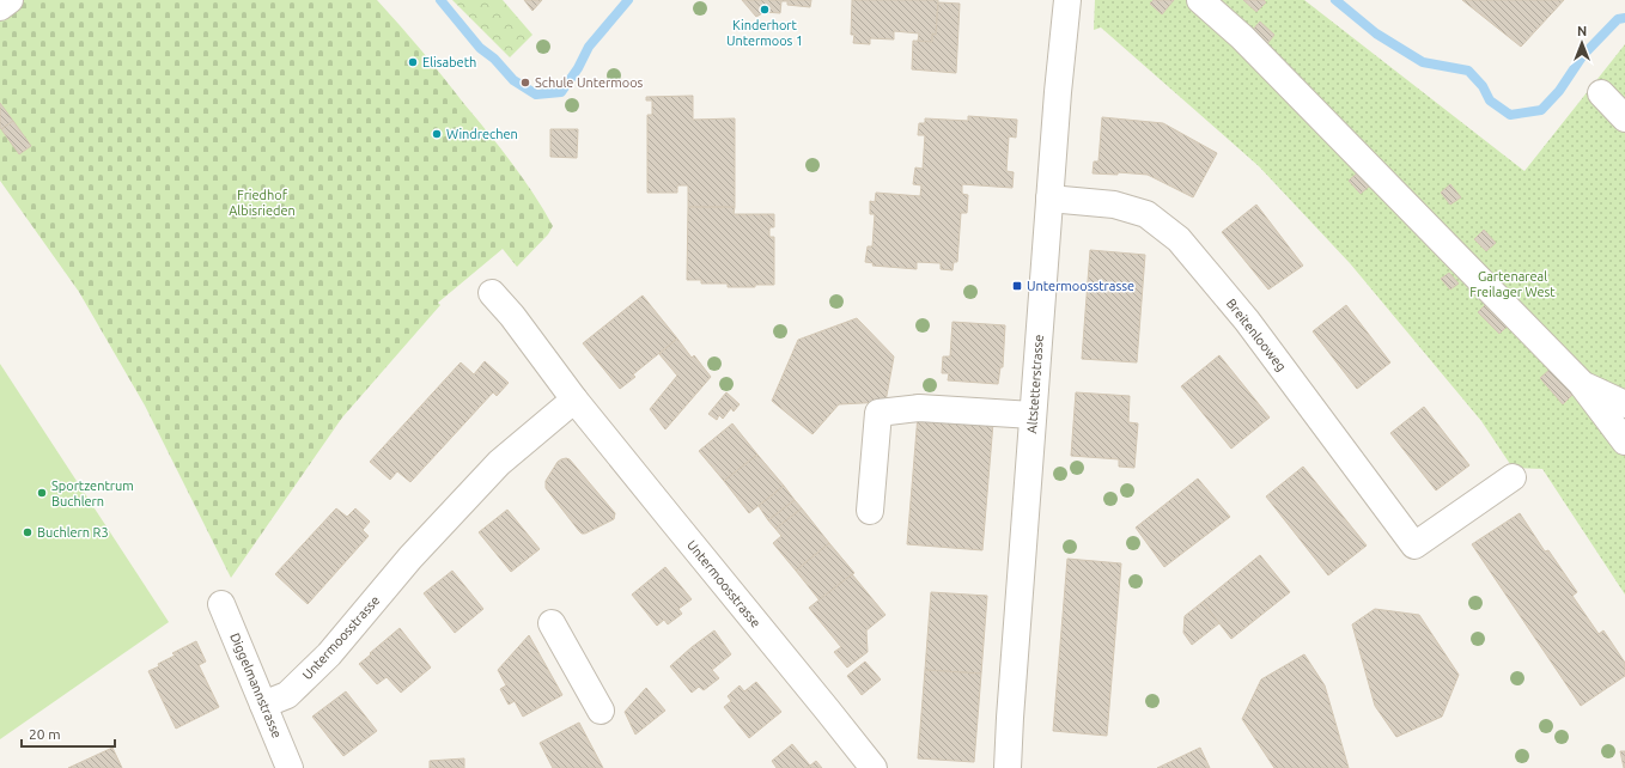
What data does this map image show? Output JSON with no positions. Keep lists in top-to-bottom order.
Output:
{
  "streets": {
    "street": [
      "Breitenlooweg",
      "Altstetterstrasse",
      "Untermoosstrasse",
      "Diggelmannstrasse"
    ]
  },
  "crossings": [
    ["Breitenlooweg", "Altstetterstrasse"],
    ["Untermoosstrasse", "Diggelmannstrasse"]
  ],
  "parks": ["Friedhof Albisrieden", "Gartenareal Freilager West"],
  "places": {
    "other": [
      "Kinderhort Untermoos 1",
      "Elisabeth",
      "Schule Untermoos",
      "Windrechen",
      "Sportzentrum Buchlern",
      "Buchlern R3"
    ],
    "transit": ["Untermoosstrasse"]
  },
  "scale_bar": "20 m",
  "north": "top"
}
